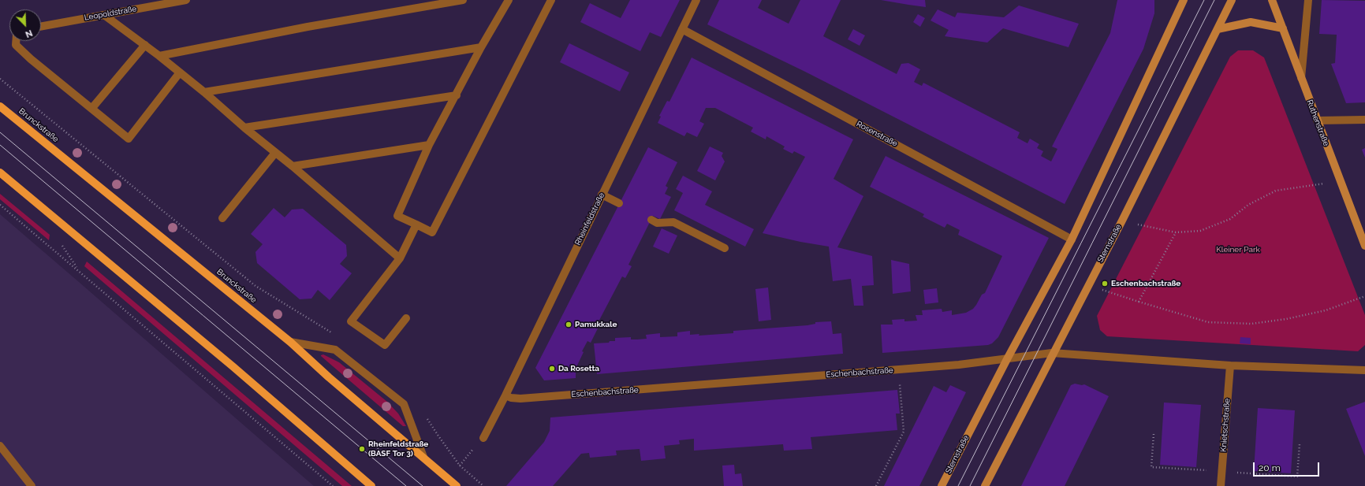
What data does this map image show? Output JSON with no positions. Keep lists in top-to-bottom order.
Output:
{
  "streets": {
    "main road": ["Ruthenstraße", "Brunckstraße", "Sternstraße"],
    "street": [
      "Leopoldstraße",
      "Rosenstraße",
      "Rheinfeldstraße",
      "Eschenbachstraße",
      "Knietschstraße"
    ]
  },
  "crossings": [
    ["Rosenstraße", "Rheinfeldstraße"],
    ["Rosenstraße", "Sternstraße"],
    ["Rheinfeldstraße", "Eschenbachstraße"],
    ["Sternstraße", "Eschenbachstraße"],
    ["Eschenbachstraße", "Knietschstraße"]
  ],
  "parks": ["Kleiner Park"],
  "places": [
    "Eschenbachstraße",
    "Pamukkale",
    "Da Rosetta",
    "Rheinfeldstraße (BASF Tor 3)"
  ],
  "scale_bar": "20 m",
  "north": "bottom right"
}
